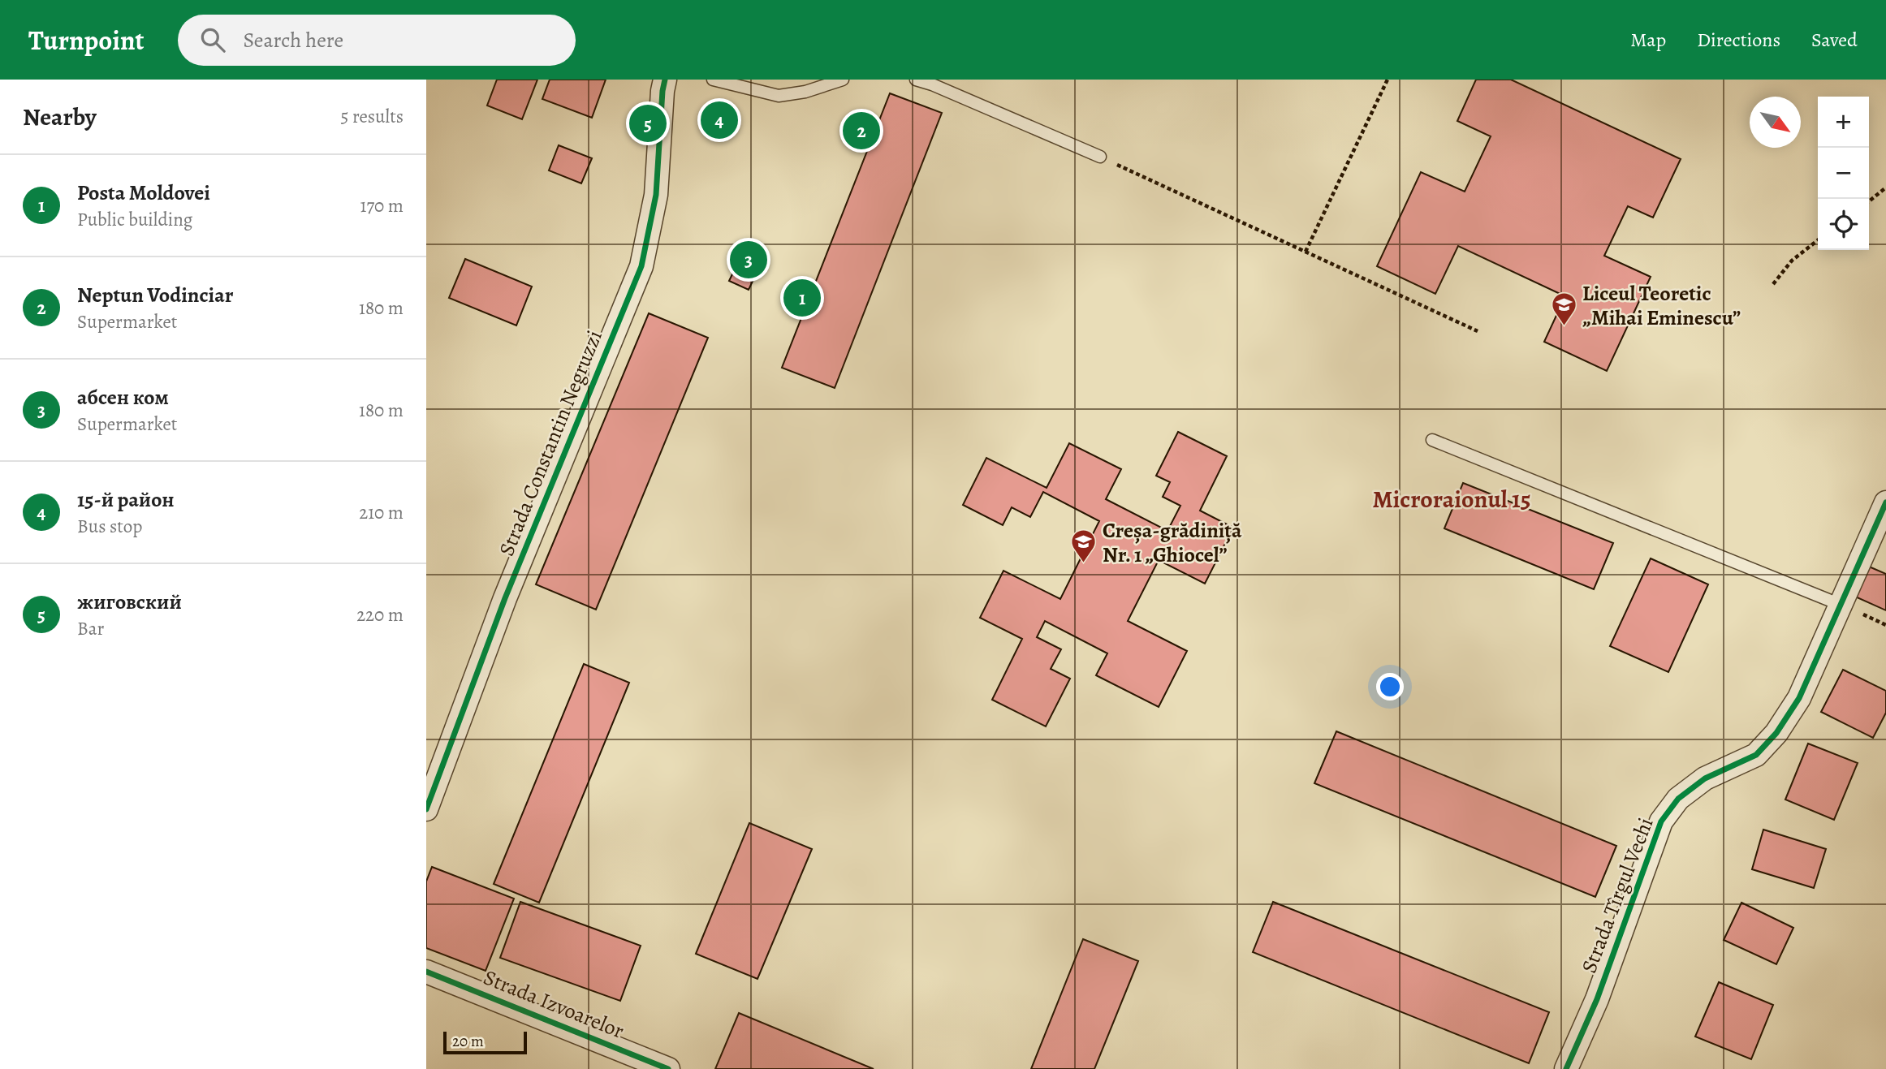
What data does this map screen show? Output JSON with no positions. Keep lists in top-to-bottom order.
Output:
{
  "streets": {
    "street": ["Strada Constantin Negruzzi", "Strada Tîrgul Vechi", "Strada Izvoarelor"]
  },
  "districts": ["Microraionul 15"],
  "places": {
    "school or university": ["Liceul Teoretic „Mihai Eminescu”", "Creșa-grădiniță Nr. 1 „Ghiocel”"]
  },
  "scale_bar": "20 m",
  "north": "bottom right",
  "page": {
    "header": "Turnpoint",
    "search": "Search here",
    "nav": ["Map", "Directions", "Saved"],
    "heading": ["Nearby", "5 results"],
    "map_buttons": ["+", "−"],
    "pins": [
      "4",
      "5",
      "2",
      "3",
      "1"
    ],
    "list": [
      {
        "mark": "1",
        "name": "Posta Moldovei",
        "note": "Public building",
        "value": "170 m"
      },
      {
        "mark": "2",
        "name": "Neptun Vodinciar",
        "note": "Supermarket",
        "value": "180 m"
      },
      {
        "mark": "3",
        "name": "абсен ком",
        "note": "Supermarket",
        "value": "180 m"
      },
      {
        "mark": "4",
        "name": "15-й район",
        "note": "Bus stop",
        "value": "210 m"
      },
      {
        "mark": "5",
        "name": "жиговский",
        "note": "Bar",
        "value": "220 m"
      }
    ],
    "scale": "20 m"
  }
}
